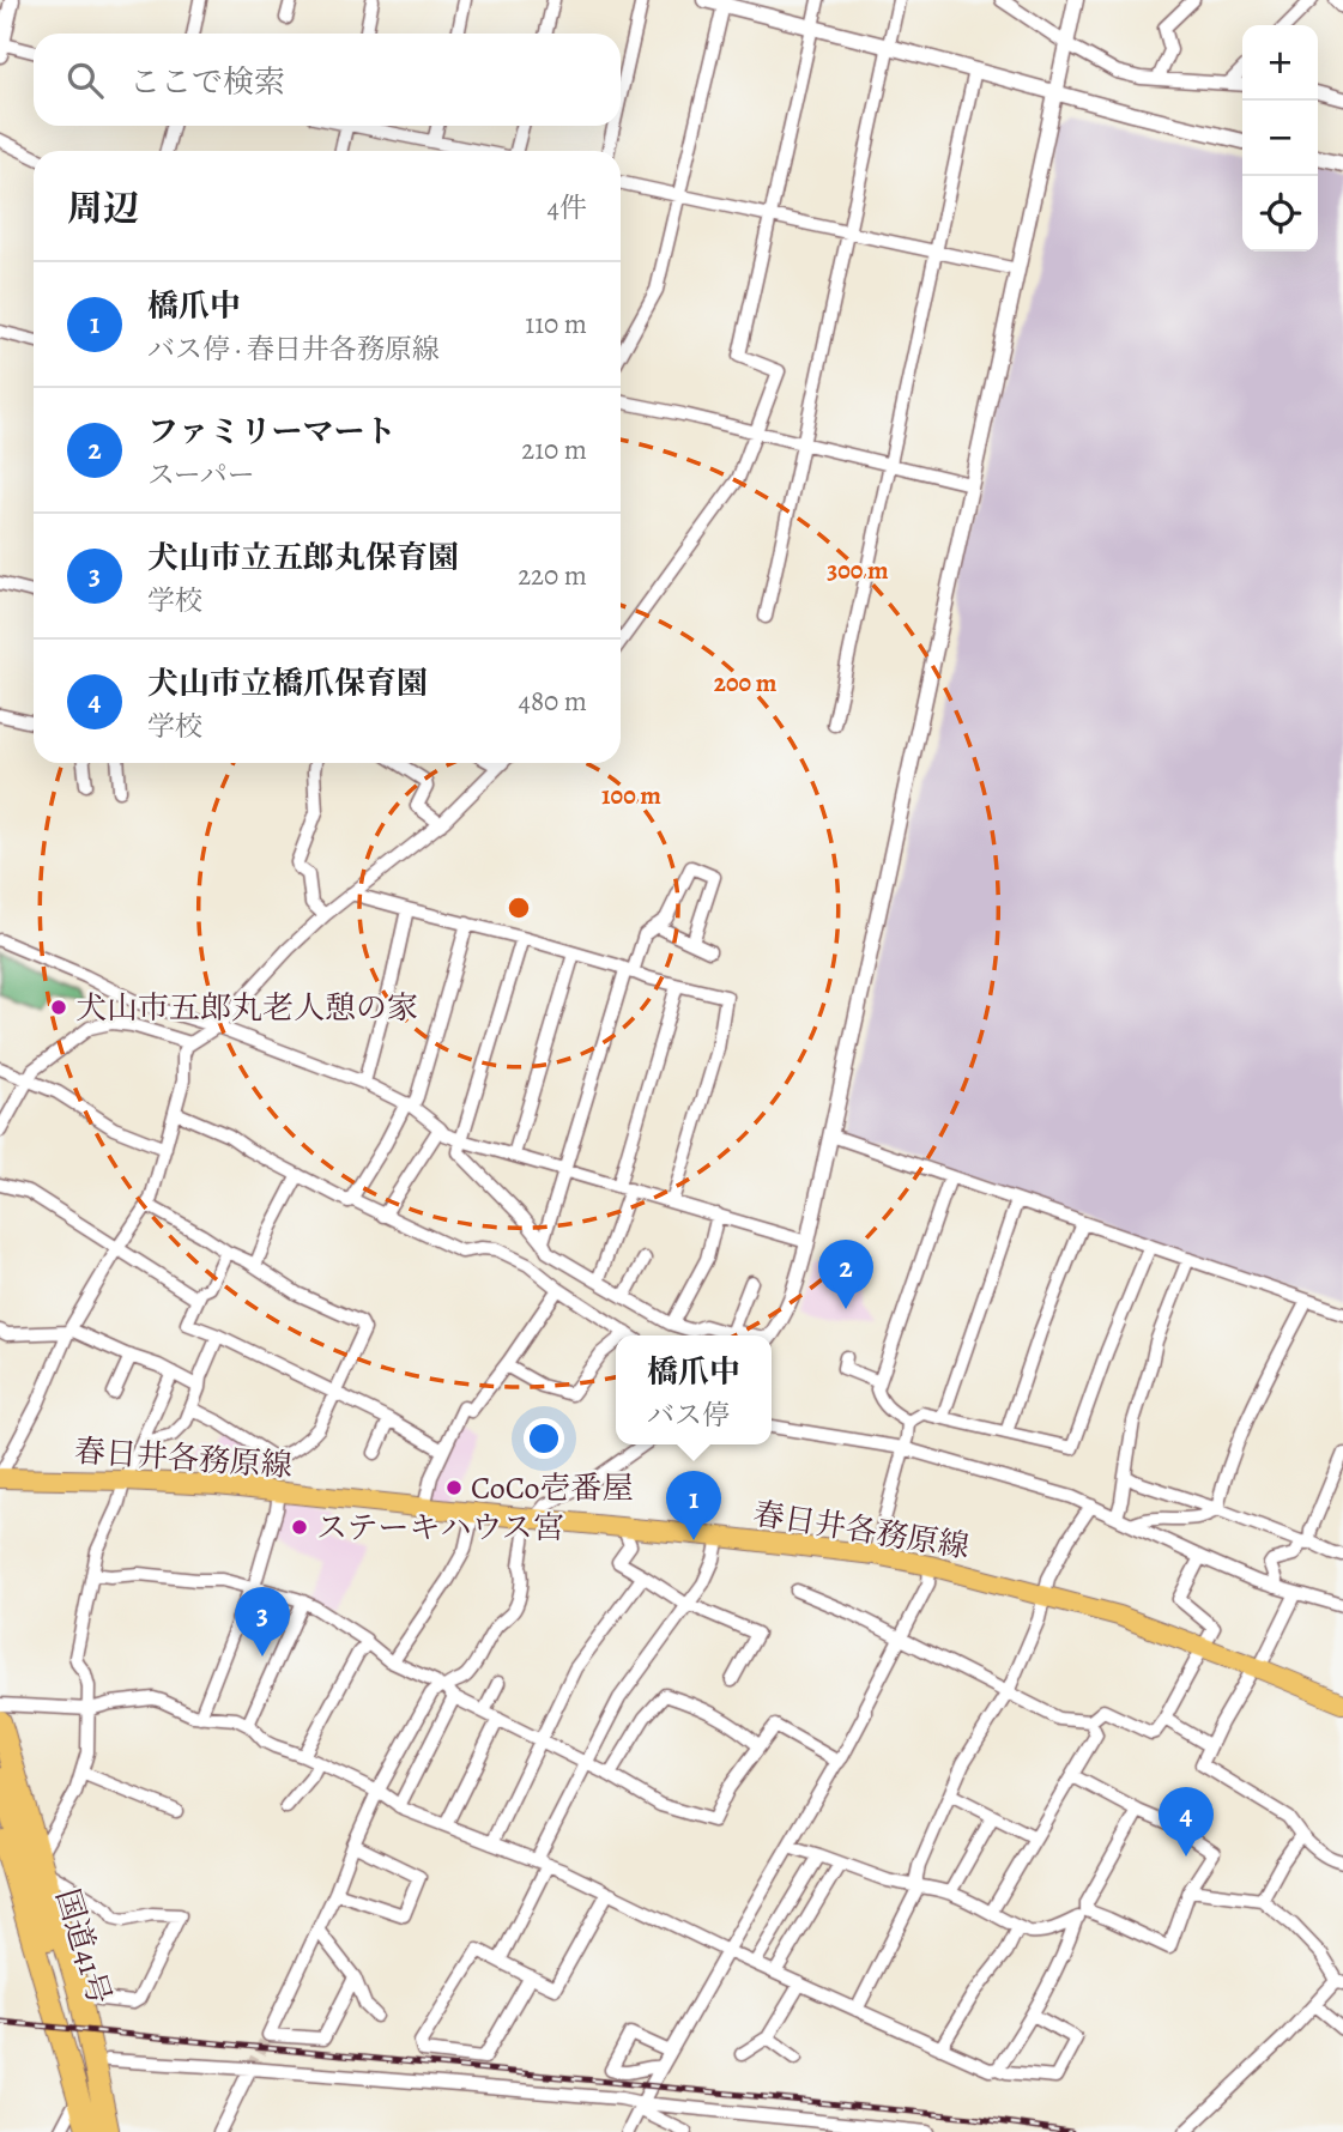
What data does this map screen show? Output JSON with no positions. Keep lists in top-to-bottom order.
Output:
{
  "streets": {
    "highway": ["国道41号"],
    "main road": ["春日井各務原線"]
  },
  "places": ["犬山市五郎丸老人憩の家", "CoCo壱番屋", "ステーキハウス宮"],
  "page": {
    "map_buttons": ["+", "−"],
    "search": "ここで検索",
    "heading": ["周辺", "4件"],
    "list": [
      {
        "mark": "1",
        "name": "橋爪中",
        "note": "バス停 · 春日井各務原線",
        "value": "110 m"
      },
      {
        "mark": "2",
        "name": "ファミリーマート",
        "note": "スーパー",
        "value": "210 m"
      },
      {
        "mark": "3",
        "name": "犬山市立五郎丸保育園",
        "note": "学校",
        "value": "220 m"
      },
      {
        "mark": "4",
        "name": "犬山市立橋爪保育園",
        "note": "学校",
        "value": "480 m"
      }
    ],
    "pins": [
      "2",
      "1",
      "3",
      "4"
    ],
    "popup": ["橋爪中", "バス停"]
  },
  "rings": ["300 m", "200 m", "100 m"]
}
